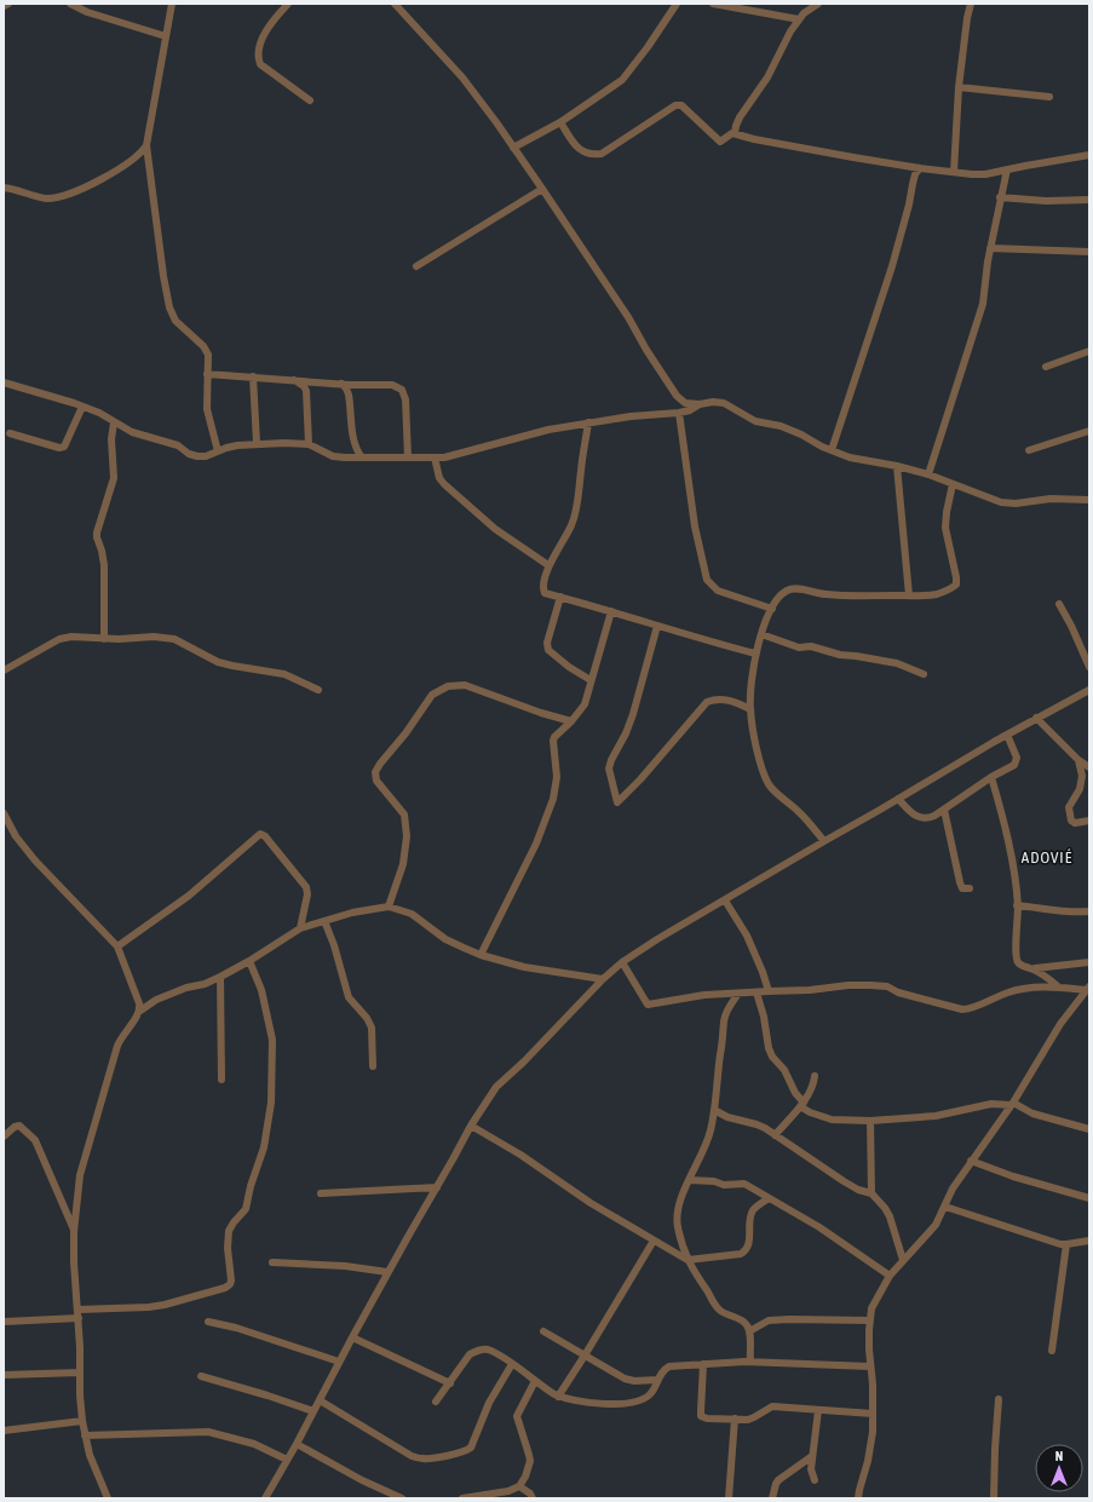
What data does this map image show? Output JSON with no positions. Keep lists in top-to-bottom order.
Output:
{
  "districts": ["ADOVIÉ"],
  "north": "top"
}
